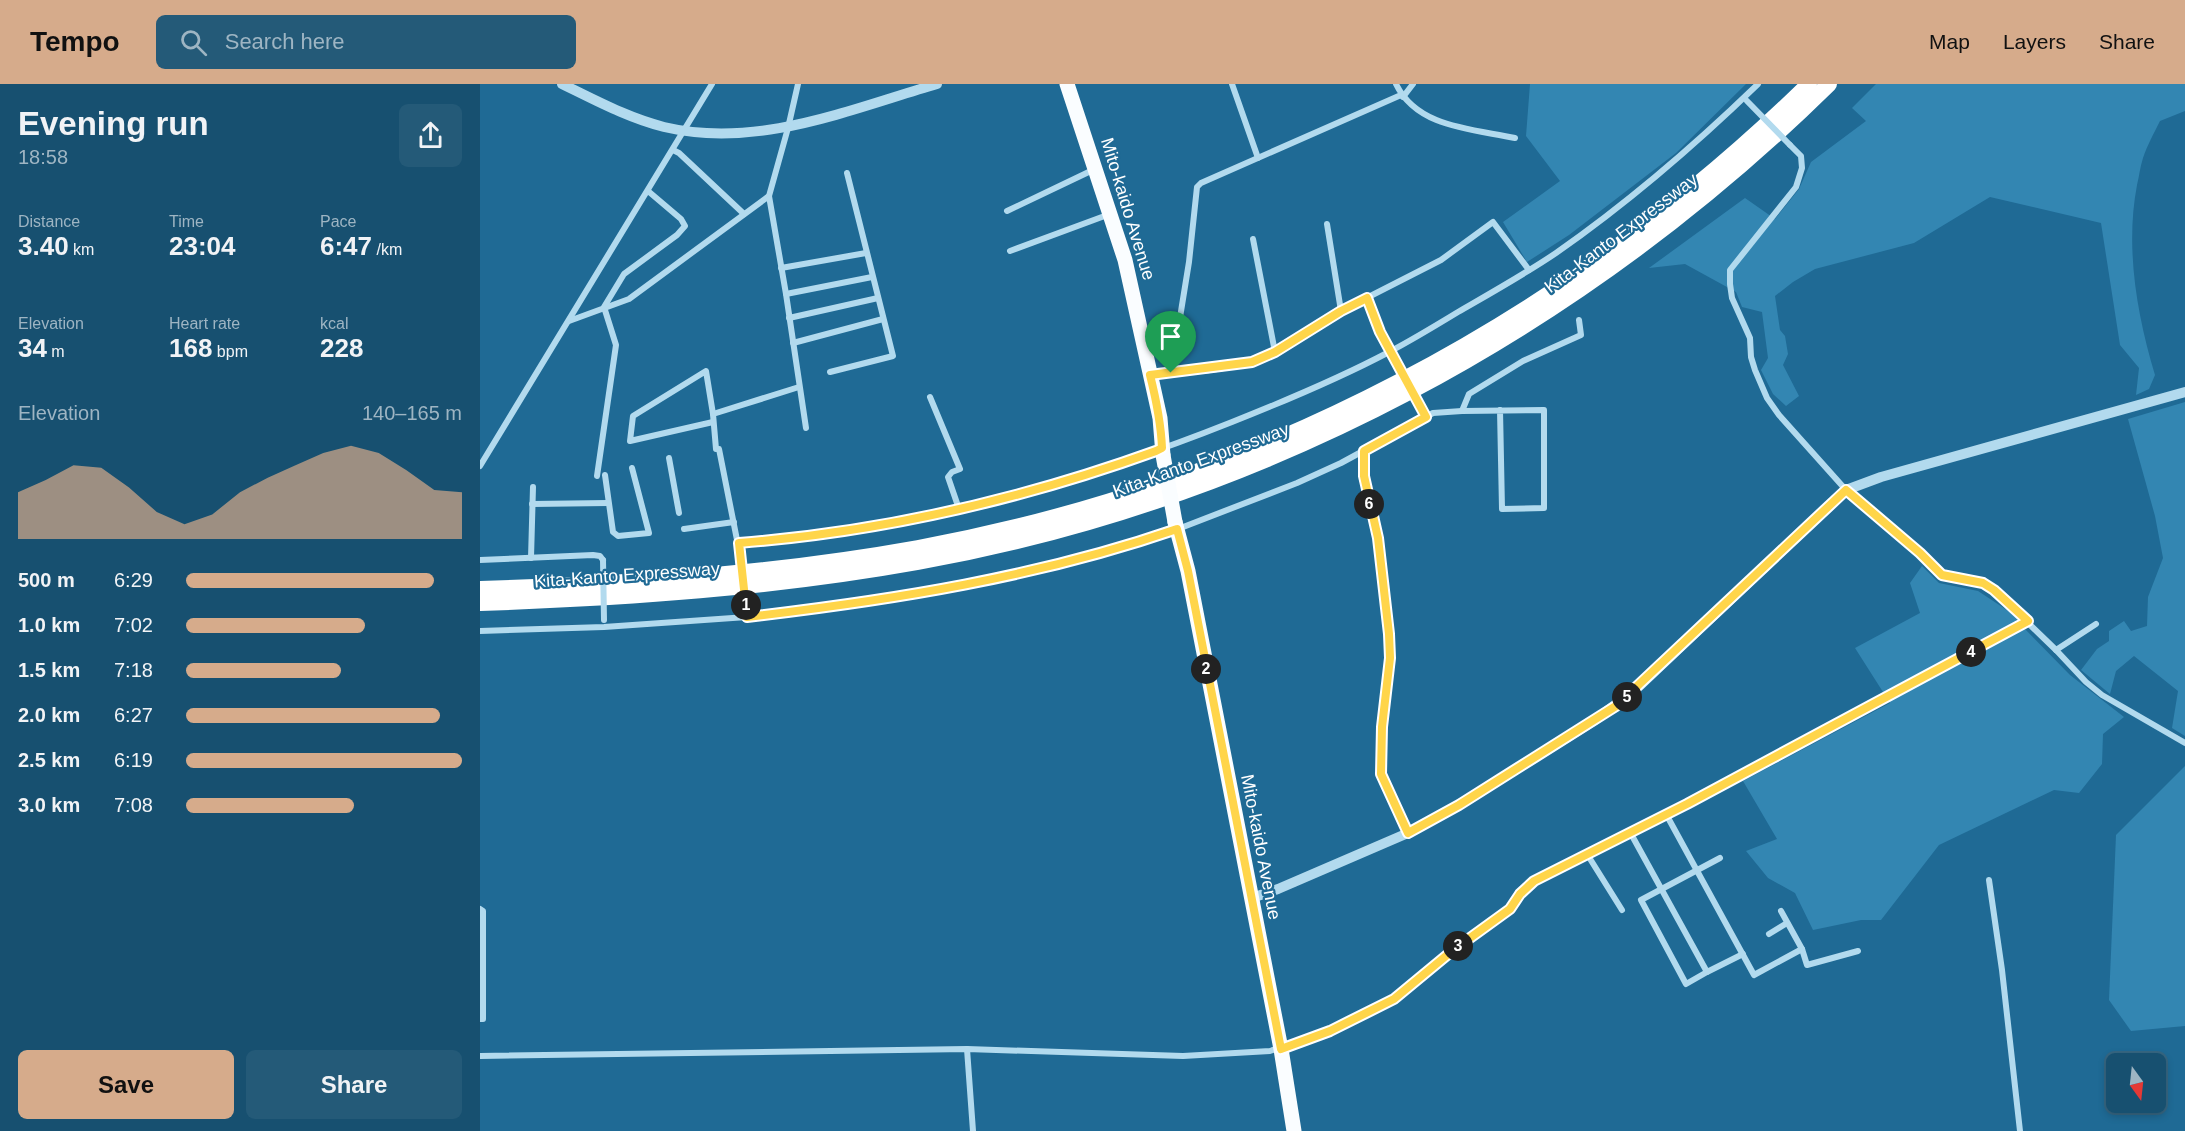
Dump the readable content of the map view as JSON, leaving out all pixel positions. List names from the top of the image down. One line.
{"streets":{"highway":["Kita-Kanto Expressway"],"main road":["Mito-kaido Avenue"]},"north":"bottom","page":{"header":"Tempo","search":"Search here","nav":["Map","Layers","Share"],"heading":["Evening run","18:58"],"stats":[["Distance","3.40 km"],["Time","23:04"],["Pace","6:47 /km"],["Elevation","34 m"],["Heart rate","168 bpm"],["kcal","228"]],"chart":["Elevation","140–165 m"],"pins":["6","1","4","2","5","3"],"list":[{"name":"500 m","note":"6:29"},{"name":"1.0 km","note":"7:02"},{"name":"1.5 km","note":"7:18"},{"name":"2.0 km","note":"6:27"},{"name":"2.5 km","note":"6:19"},{"name":"3.0 km","note":"7:08"}],"buttons":["Save","Share"]}}
